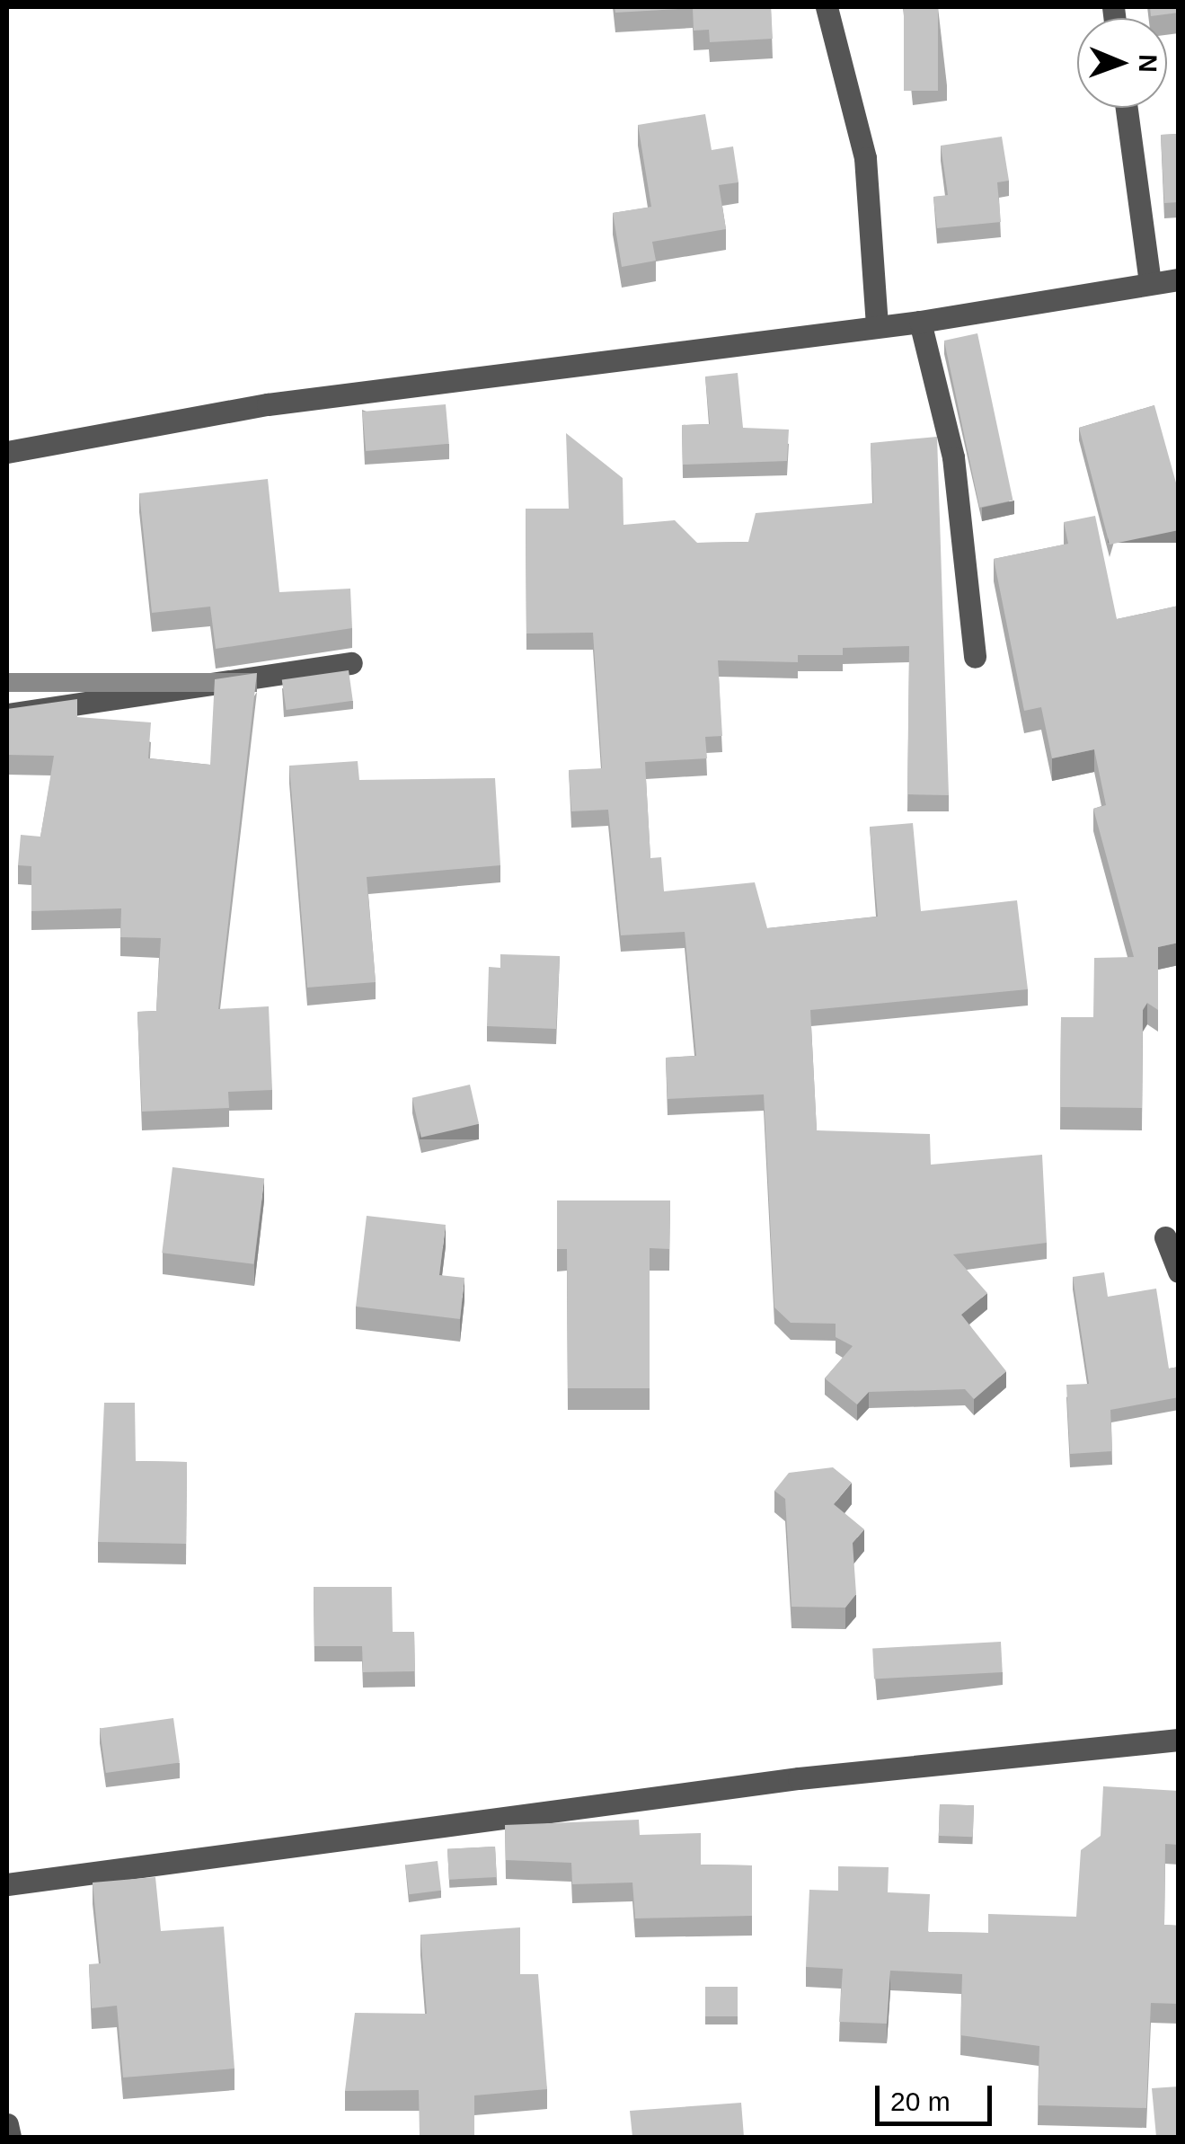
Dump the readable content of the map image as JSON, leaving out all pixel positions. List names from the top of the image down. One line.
{"scale_bar":"20 m","north":"right"}
